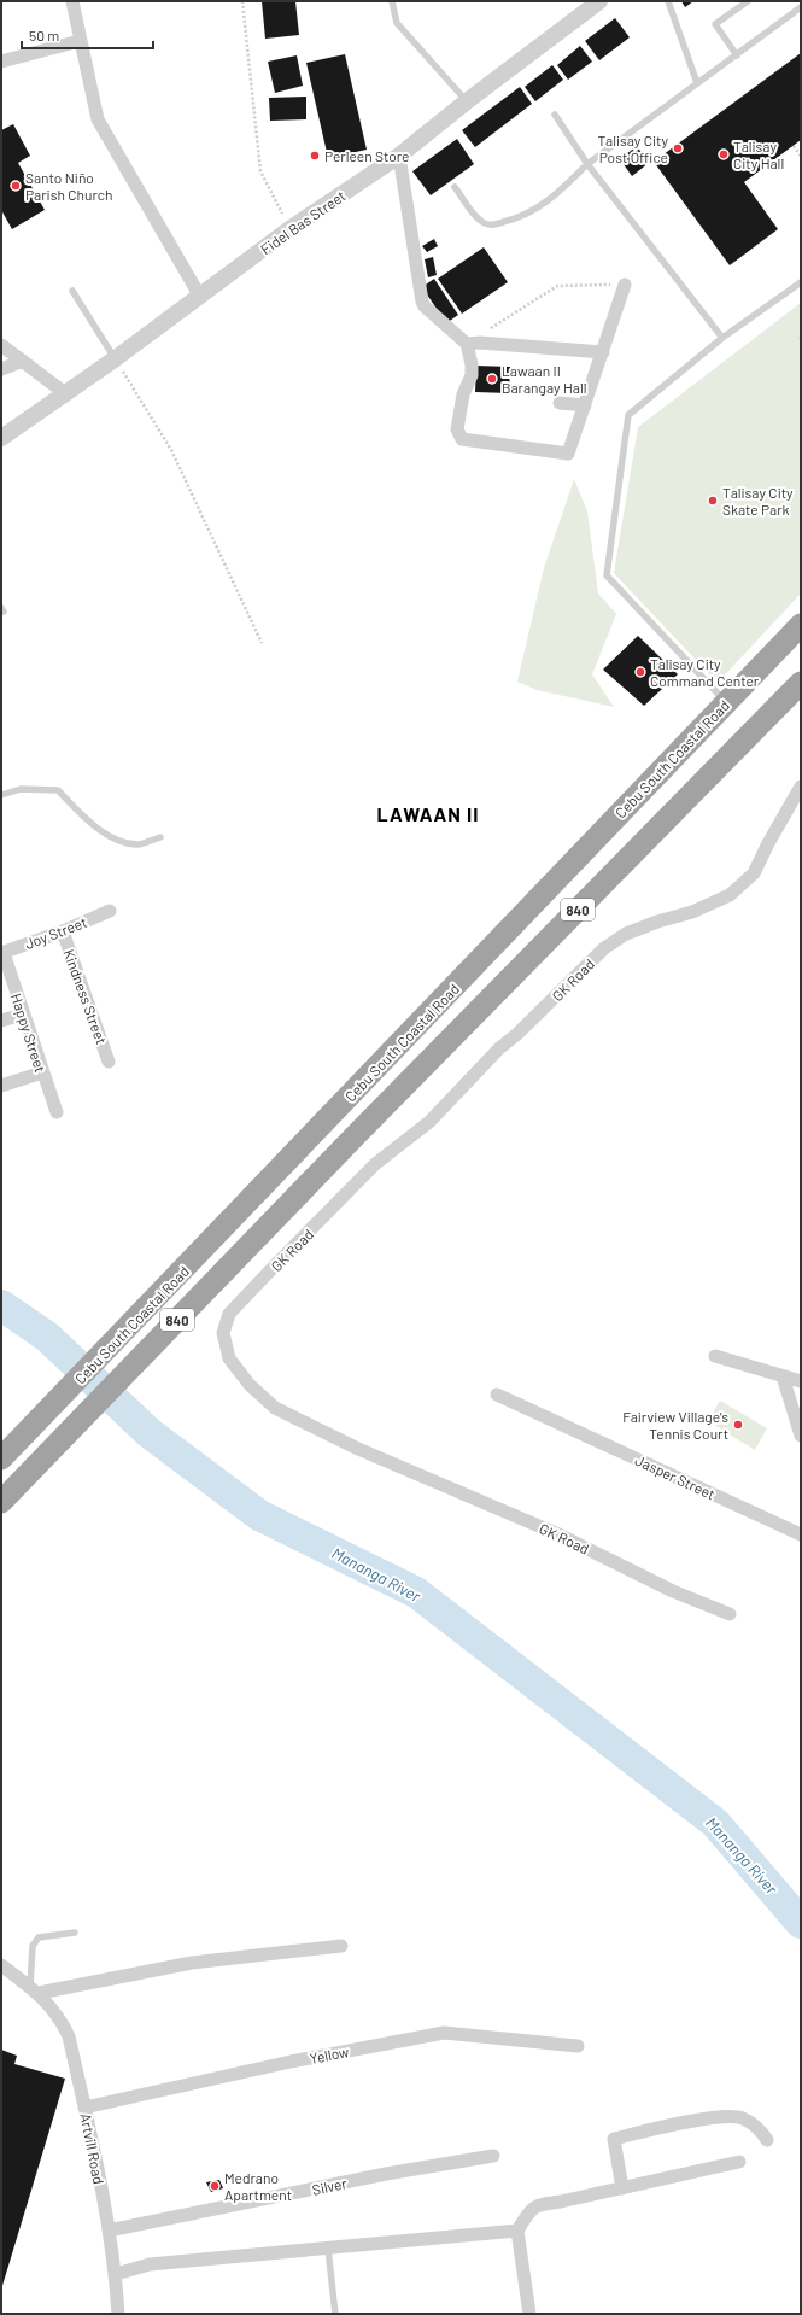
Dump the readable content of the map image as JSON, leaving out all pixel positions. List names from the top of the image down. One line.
{"streets":{"highway":["Cebu South Coastal Road","840"],"street":["Fidel Bas Street","Joy Street","GK Road","Kindness Street","Happy Street","Jasper Street","Yellow","Artvill Road","Silver"]},"crossings":[["Joy Street","Kindness Street"],["Joy Street","Happy Street"],["Yellow","Artvill Road"],["Artvill Road","Silver"]],"districts":["LAWAAN II"],"water":["Mananga River"],"places":["Talisay City Post Office","Talisay City Hall","Perleen Store","Santo Niño Parish Church","Lawaan II Barangay Hall","Talisay City Skate Park","Talisay City Command Center","Fairview Village's Tennis Court","Medrano Apartment"],"scale_bar":"50 m"}
